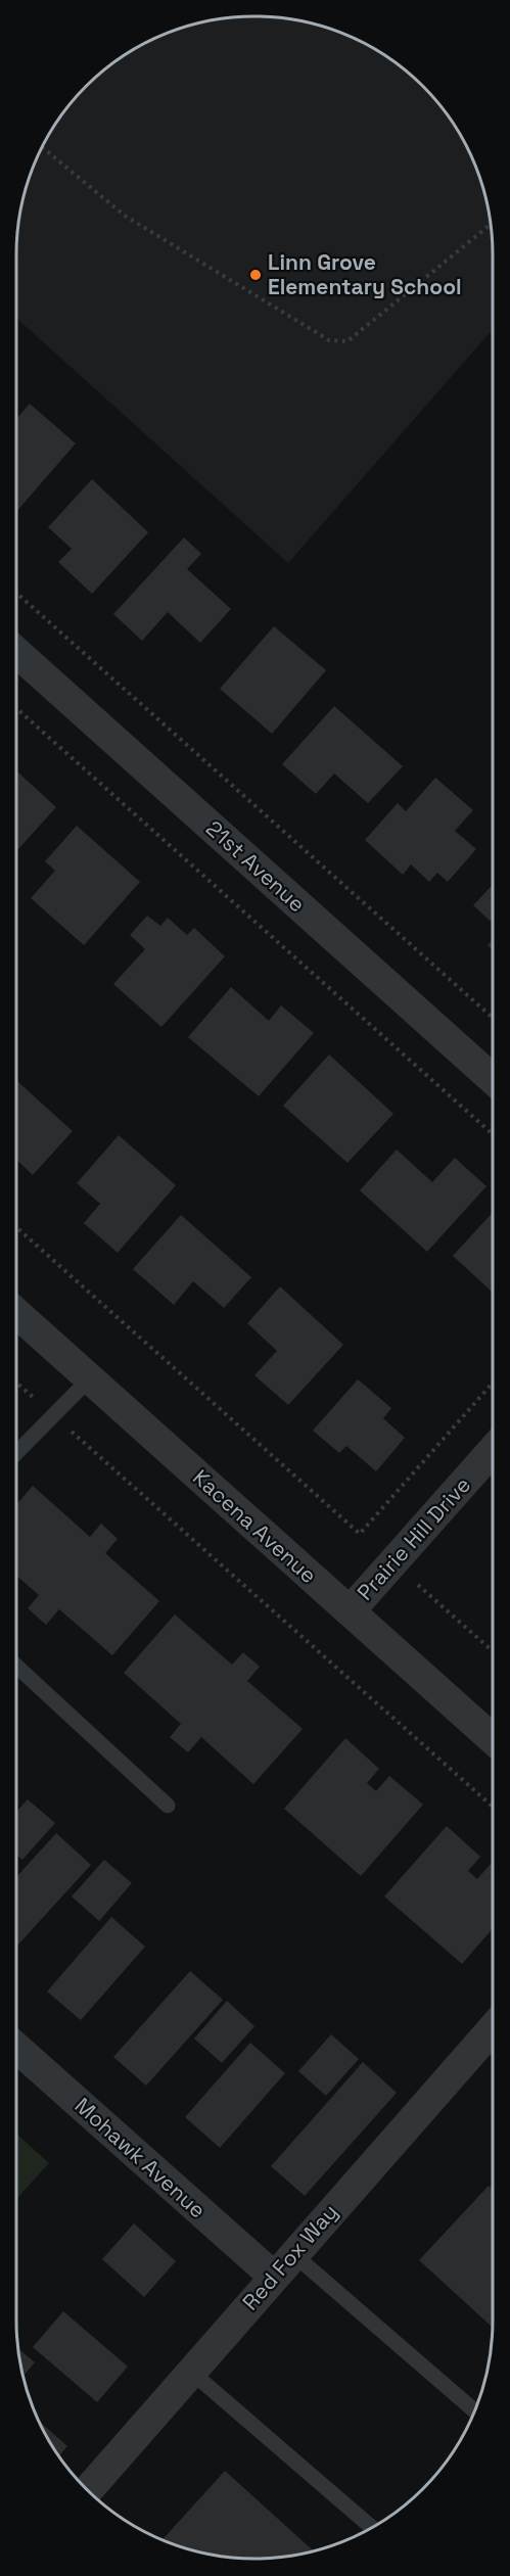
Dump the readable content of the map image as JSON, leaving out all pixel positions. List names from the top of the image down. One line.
{"streets":{"street":["21st Avenue","Kacena Avenue","Prairie Hill Drive","Mohawk Avenue","Red Fox Way"]},"crossings":[["Kacena Avenue","Prairie Hill Drive"],["Mohawk Avenue","Red Fox Way"]],"places":["Linn Grove Elementary School"]}
